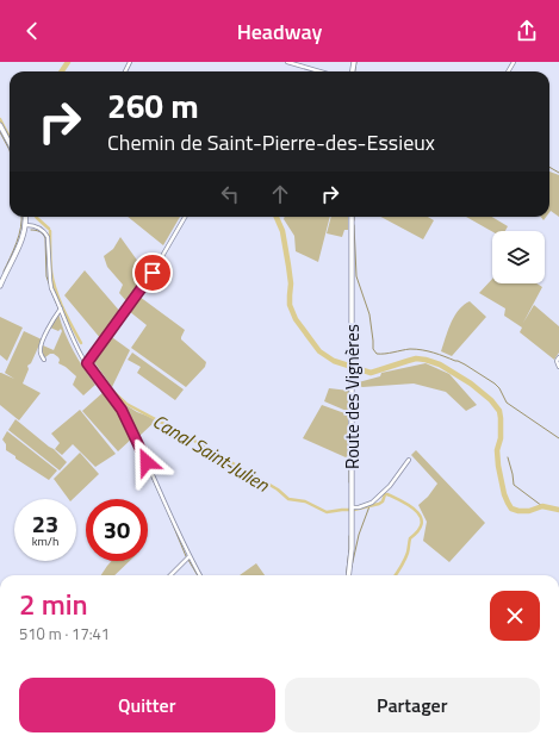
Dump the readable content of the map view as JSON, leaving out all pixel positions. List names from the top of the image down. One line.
{"streets":{"street":["Route des Vignères"]},"water":["Canal Saint-Julien"],"page":{"header":"Headway","turn":["260 m","Chemin de Saint-Pierre-des-Essieux"],"speed":"23 km/h","limit":"30","heading":["2 min","510 m · 17:41"],"buttons":["Quitter","Partager"]}}
